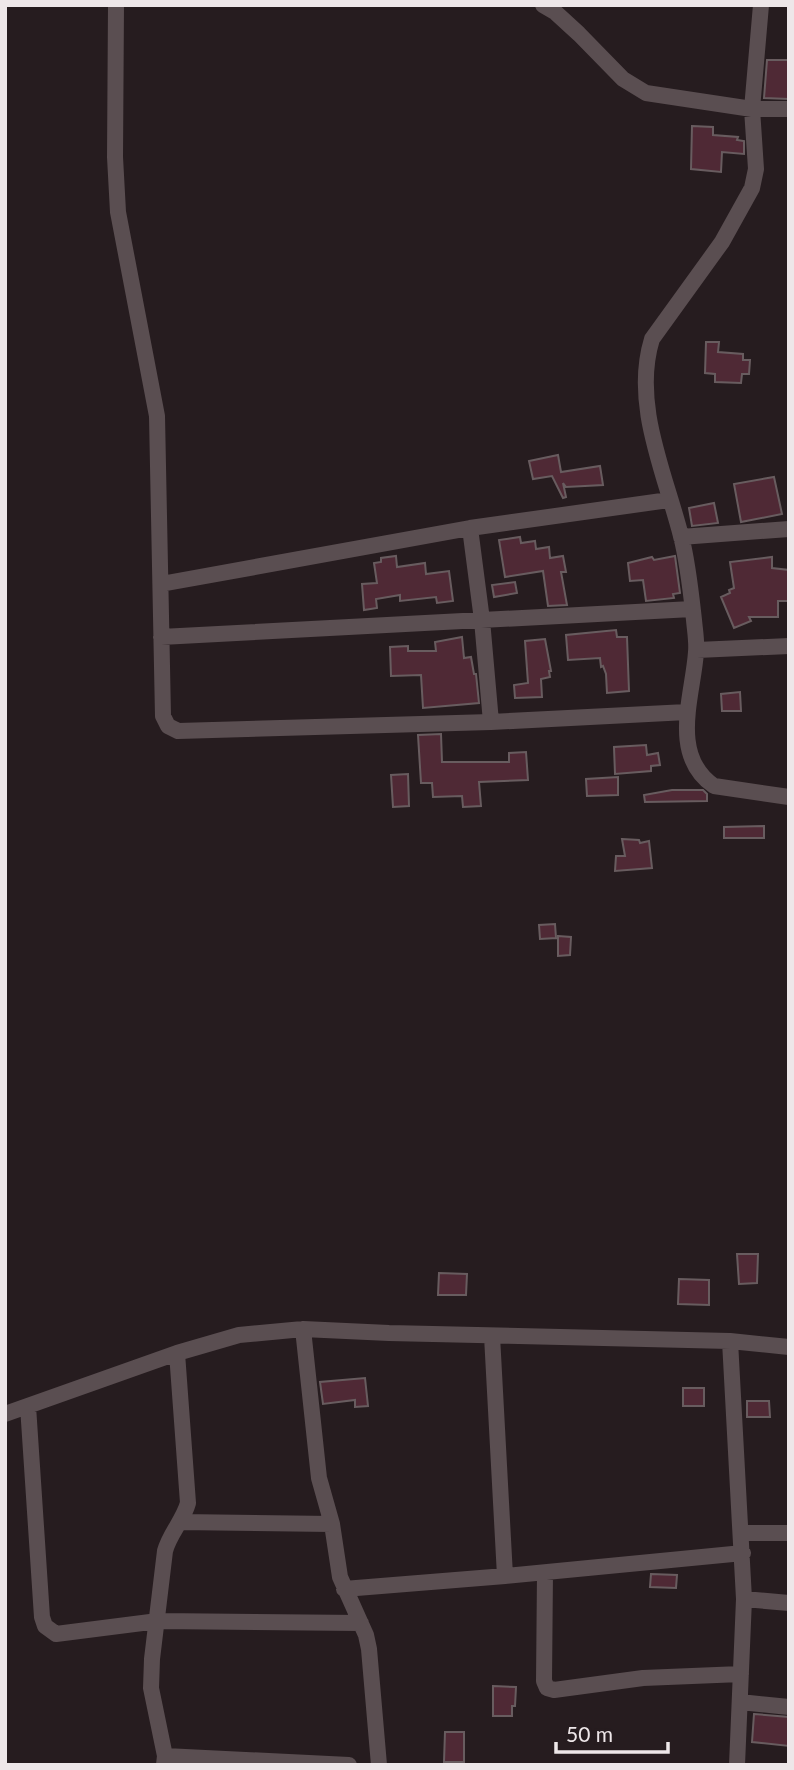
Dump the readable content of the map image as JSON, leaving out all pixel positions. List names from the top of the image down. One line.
{"scale_bar":"50 m"}
